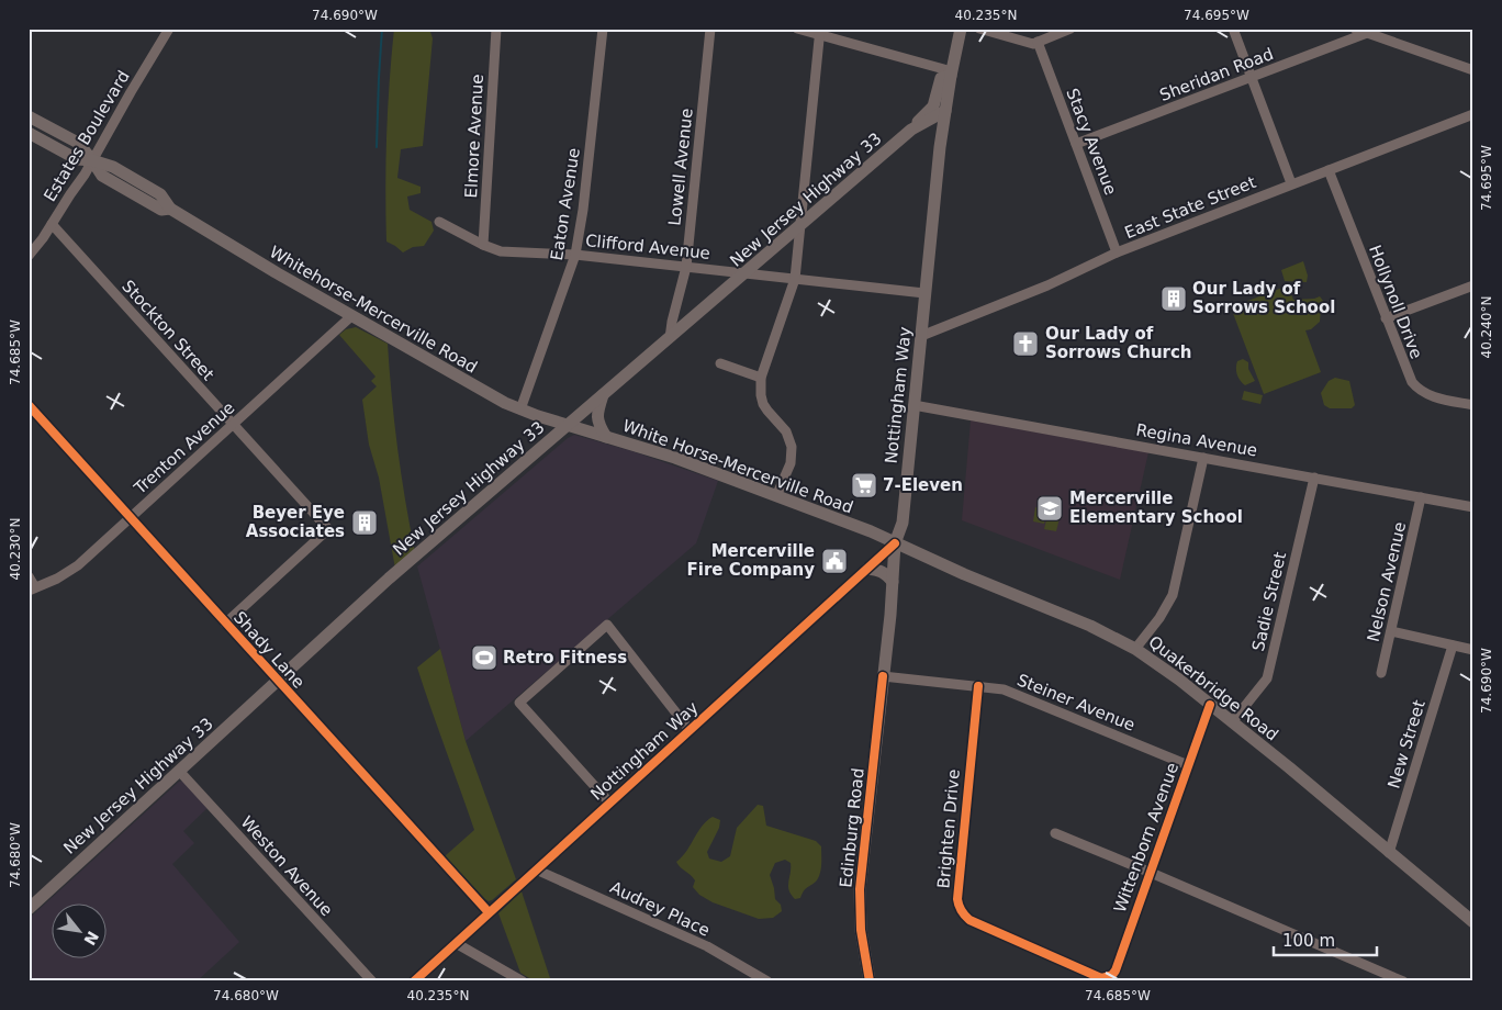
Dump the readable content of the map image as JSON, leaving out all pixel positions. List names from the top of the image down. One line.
{"streets":{"main road":["New Jersey Highway 33","Whitehorse-Mercerville Road","Nottingham Way","White Horse-Mercerville Road","Quakerbridge Road","Edinburg Road"],"street":["Sheridan Road","Estates Boulevard","Elmore Avenue","Stacy Avenue","Lowell Avenue","Eaton Avenue","East State Street","Clifford Avenue","Hollynoll Drive","Stockton Street","Regina Avenue","Trenton Avenue","Nelson Avenue","Sadie Street","Shady Lane","Steiner Avenue","New Street","Brighten Drive","Wittenborn Avenue","Weston Avenue","Audrey Place"]},"crossings":[["Sheridan Road","Stacy Avenue"],["Estates Boulevard","Whitehorse-Mercerville Road"],["Estates Boulevard","Stockton Street"],["Elmore Avenue","Clifford Avenue"],["Stacy Avenue","East State Street"],["Lowell Avenue","New Jersey Highway 33"],["Lowell Avenue","Clifford Avenue"],["New Jersey Highway 33","Clifford Avenue"],["New Jersey Highway 33","Whitehorse-Mercerville Road"],["New Jersey Highway 33","Nottingham Way"],["New Jersey Highway 33","White Horse-Mercerville Road"],["New Jersey Highway 33","Shady Lane"],["New Jersey Highway 33","Weston Avenue"],["Eaton Avenue","Clifford Avenue"],["Eaton Avenue","Whitehorse-Mercerville Road"],["East State Street","Hollynoll Drive"],["East State Street","Nottingham Way"],["Clifford Avenue","Nottingham Way"],["Whitehorse-Mercerville Road","Trenton Avenue"],["Whitehorse-Mercerville Road","White Horse-Mercerville Road"],["Stockton Street","Trenton Avenue"],["Stockton Street","Shady Lane"],["Nottingham Way","Regina Avenue"],["Nottingham Way","White Horse-Mercerville Road"],["Nottingham Way","Shady Lane"],["Nottingham Way","Quakerbridge Road"],["Nottingham Way","Edinburg Road"],["Nottingham Way","Audrey Place"],["Regina Avenue","Nelson Avenue"],["Regina Avenue","Sadie Street"],["Trenton Avenue","Shady Lane"],["White Horse-Mercerville Road","Quakerbridge Road"],["White Horse-Mercerville Road","Edinburg Road"],["Sadie Street","Quakerbridge Road"],["Quakerbridge Road","New Street"],["Quakerbridge Road","Edinburg Road"],["Quakerbridge Road","Wittenborn Avenue"],["Steiner Avenue","Edinburg Road"],["Steiner Avenue","Brighten Drive"],["Steiner Avenue","Wittenborn Avenue"],["Brighten Drive","Wittenborn Avenue"]],"places":{"building":["Our Lady of Sorrows School","Beyer Eye Associates"],"church":["Our Lady of Sorrows Church"],"supermarket":["7-Eleven"],"school or university":["Mercerville Elementary School"],"public building":["Mercerville Fire Company"],"sports":["Retro Fitness"]},"scale_bar":"100 m","north":"bottom right","coordinates":["74.690°W","40.235°N","74.695°W","40.240°N","74.685°W","40.230°N","74.680°W"]}
